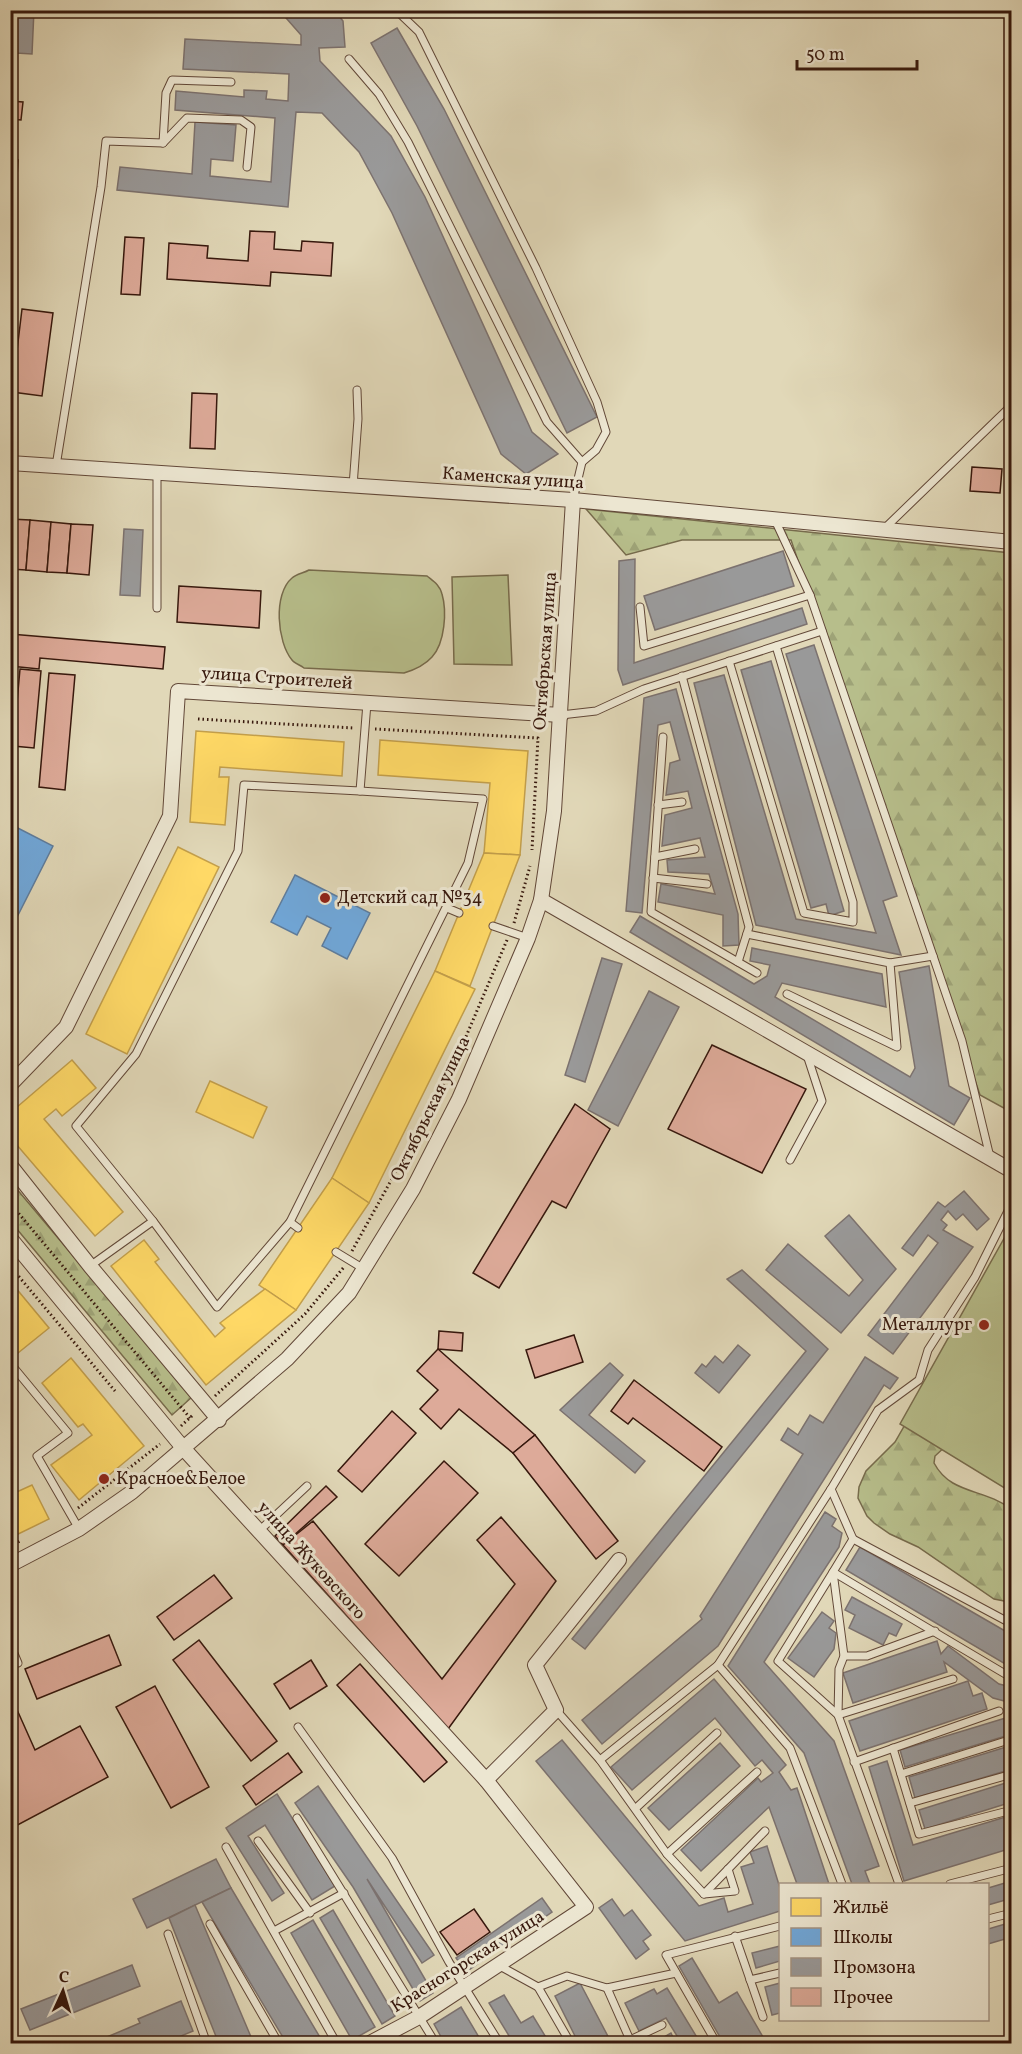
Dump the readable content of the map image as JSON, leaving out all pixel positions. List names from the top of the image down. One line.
{"streets":{"street":["Каменская улица","Октябрьская улица","улица Строителей","улица Жуковского","Красногорская улица"]},"crossings":[["Каменская улица","Октябрьская улица"],["Октябрьская улица","улица Строителей"],["Октябрьская улица","улица Жуковского"],["улица Жуковского","Красногорская улица"]],"places":["Детский сад №34","Металлург","Красное&Белое"],"legend":["Жильё","Школы","Промзона","Прочее"],"scale_bar":"50 m","north":"top"}
